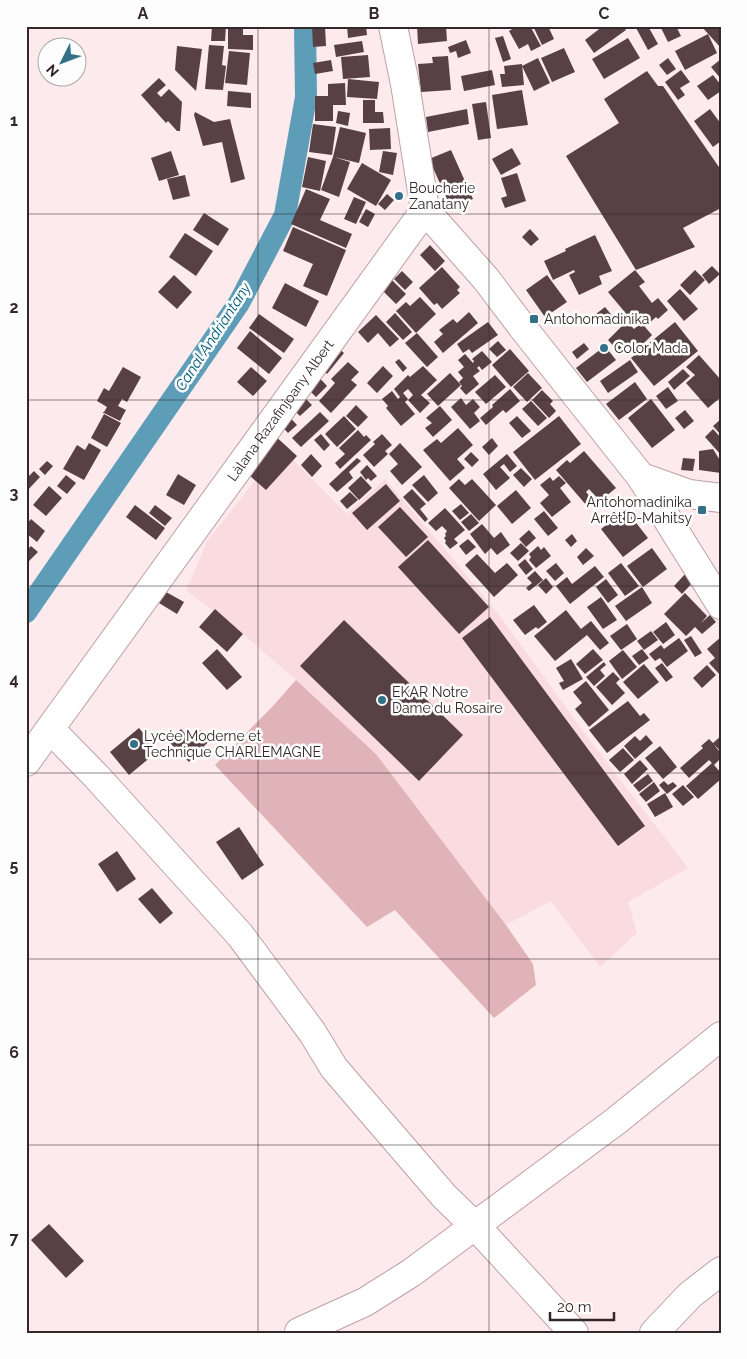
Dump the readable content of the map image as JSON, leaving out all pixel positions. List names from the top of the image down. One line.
{"streets":{"street":["Làlana Razafinjoany Albert"]},"water":["Canal Andriantany"],"places":{"other":["Boucherie Zanatany","Color Mada","EKAR Notre Dame du Rosaire","Lycée Moderne et Technique CHARLEMAGNE"],"transit":["Antohomadinika","Antohomadinika Arrêt D-Mahitsy"]},"scale_bar":"20 m","north":"bottom left","grid":{"columns":["A","B","C"],"rows":["1","2","3","4","5","6","7"]}}
